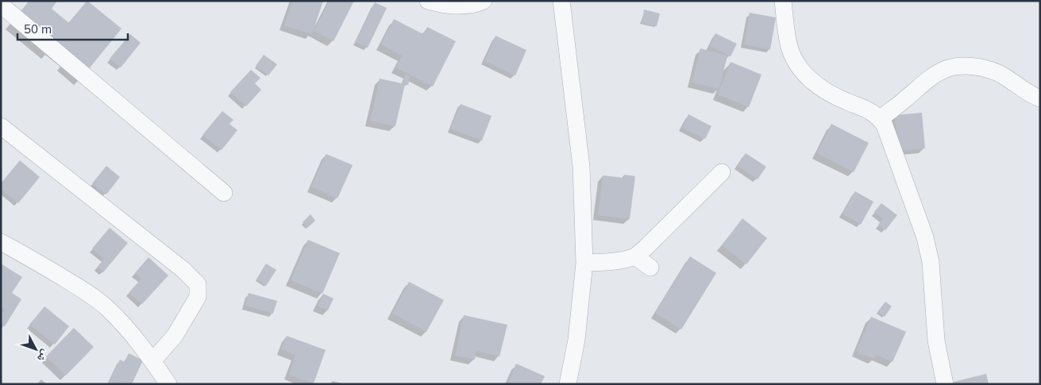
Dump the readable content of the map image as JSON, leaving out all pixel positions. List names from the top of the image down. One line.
{"scale_bar":"50 m","north":"bottom right"}
